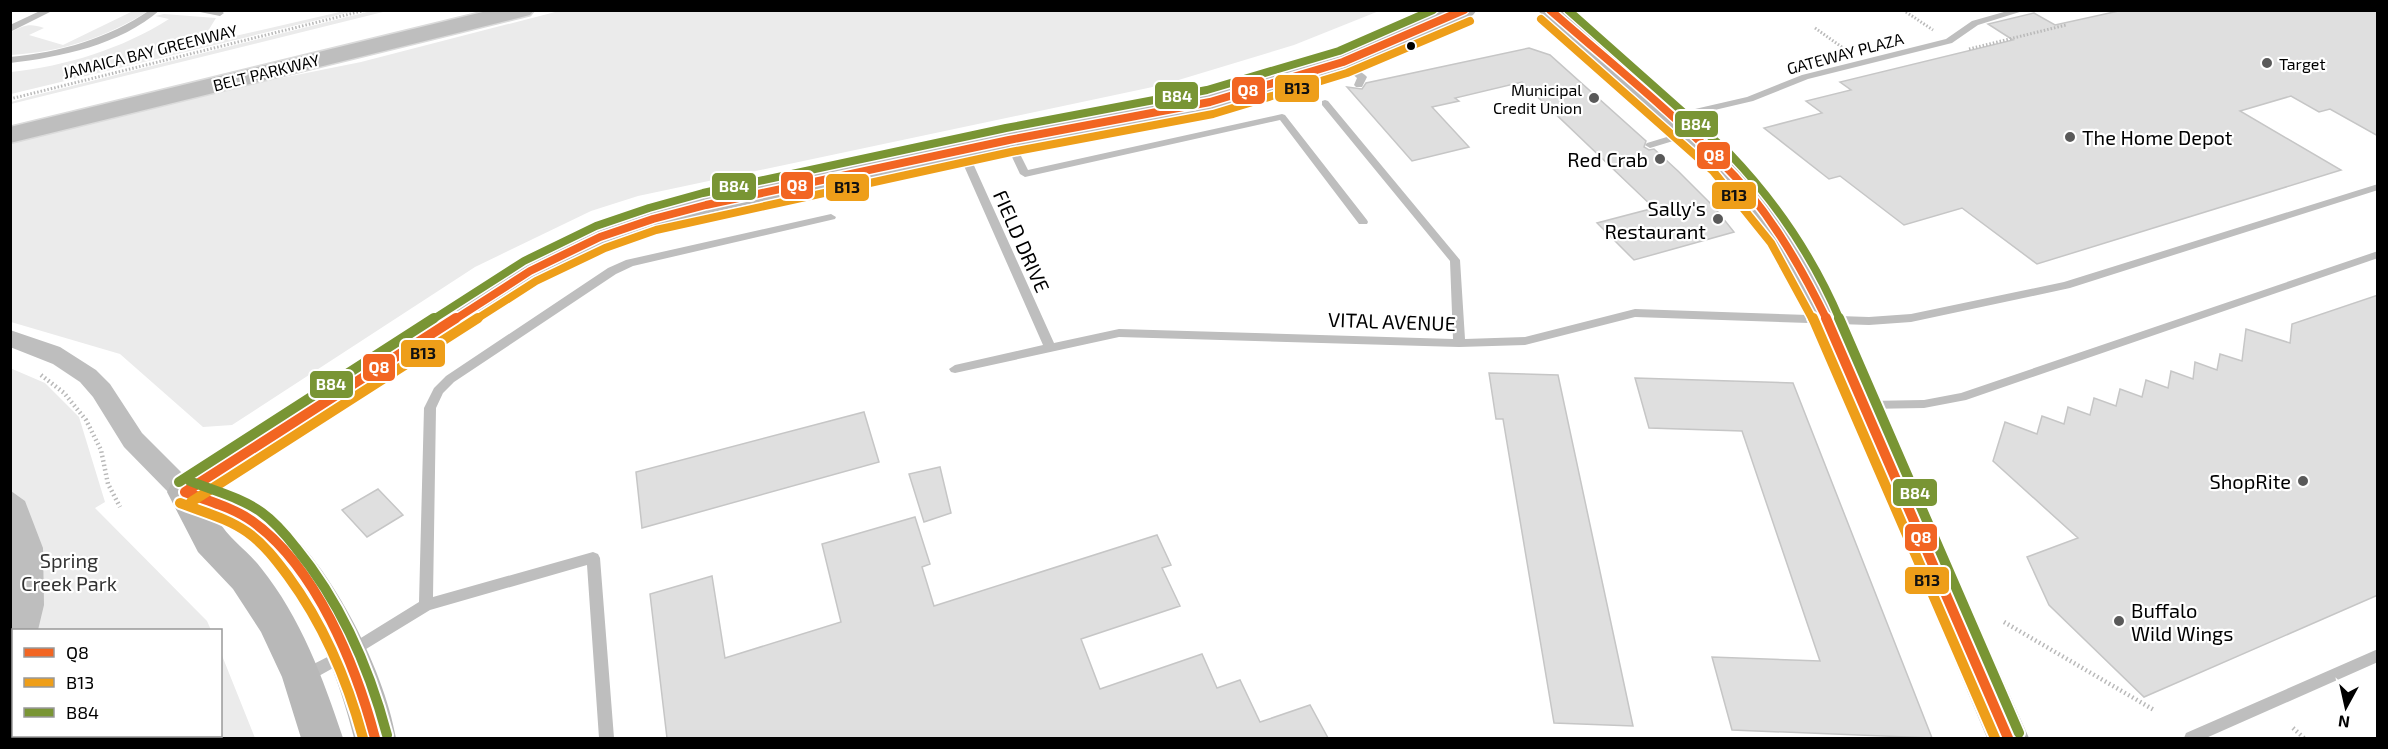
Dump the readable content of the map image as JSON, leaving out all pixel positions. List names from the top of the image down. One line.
{"streets":{"highway":["BELT PARKWAY"],"lane":["GATEWAY PLAZA","FIELD DRIVE","VITAL AVENUE"],"path":["JAMAICA BAY GREENWAY"]},"crossings":[["FIELD DRIVE","VITAL AVENUE"]],"parks":["Spring Creek Park"],"places":["Target","Municipal Credit Union","The Home Depot","Red Crab","Sally's Restaurant","ShopRite","Buffalo Wild Wings"],"lines":["transit line Q8","transit line B84","transit line B13"],"legend":["Q8","B13","B84"],"north":"bottom"}
